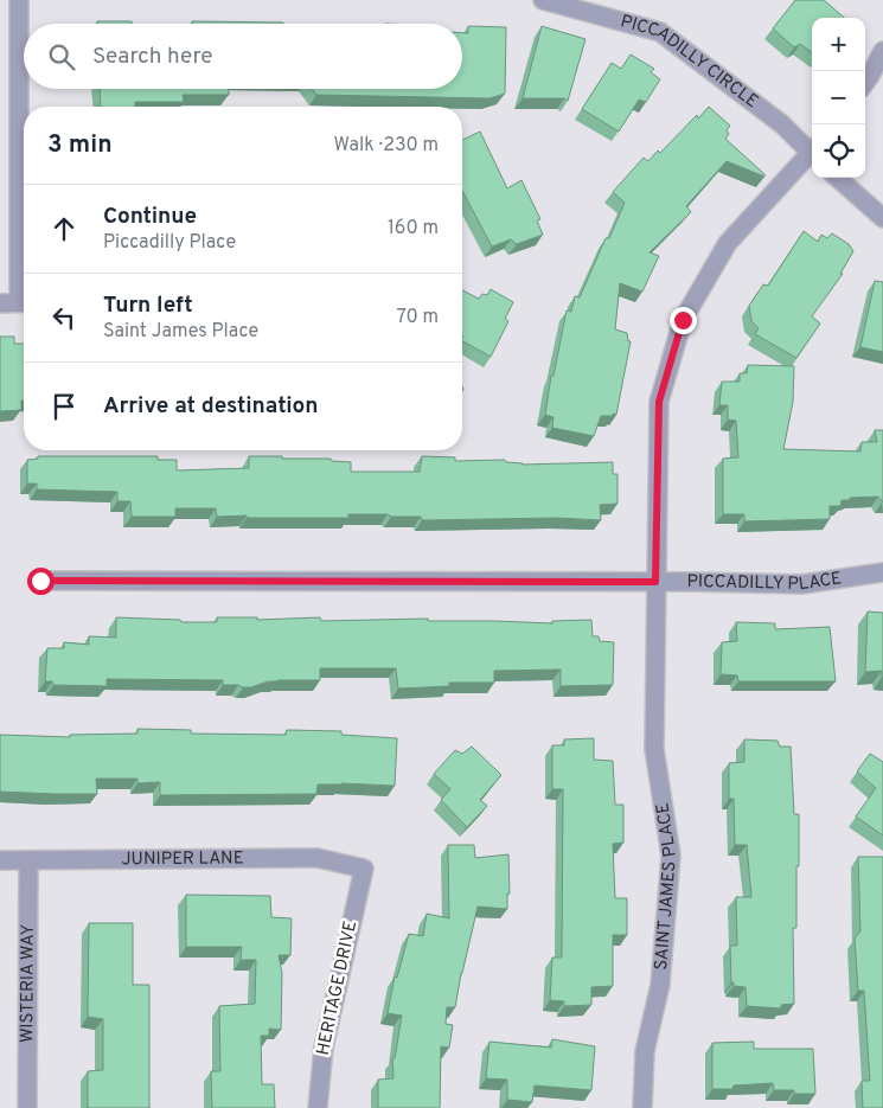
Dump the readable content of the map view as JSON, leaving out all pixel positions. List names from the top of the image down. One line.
{"streets":{"street":["PICCADILLY CIRCLE","PICCADILLY PLACE","JUNIPER LANE","SAINT JAMES PLACE","WISTERIA WAY","HERITAGE DRIVE"]},"crossings":[["PICCADILLY PLACE","SAINT JAMES PLACE"],["JUNIPER LANE","WISTERIA WAY"],["JUNIPER LANE","HERITAGE DRIVE"]],"page":{"map_buttons":["+","−"],"search":"Search here","heading":["3 min","Walk · 230 m"],"list":[["Continue","Piccadilly Place","160 m"],["Turn left","Saint James Place","70 m"],"Arrive at destination"]}}
